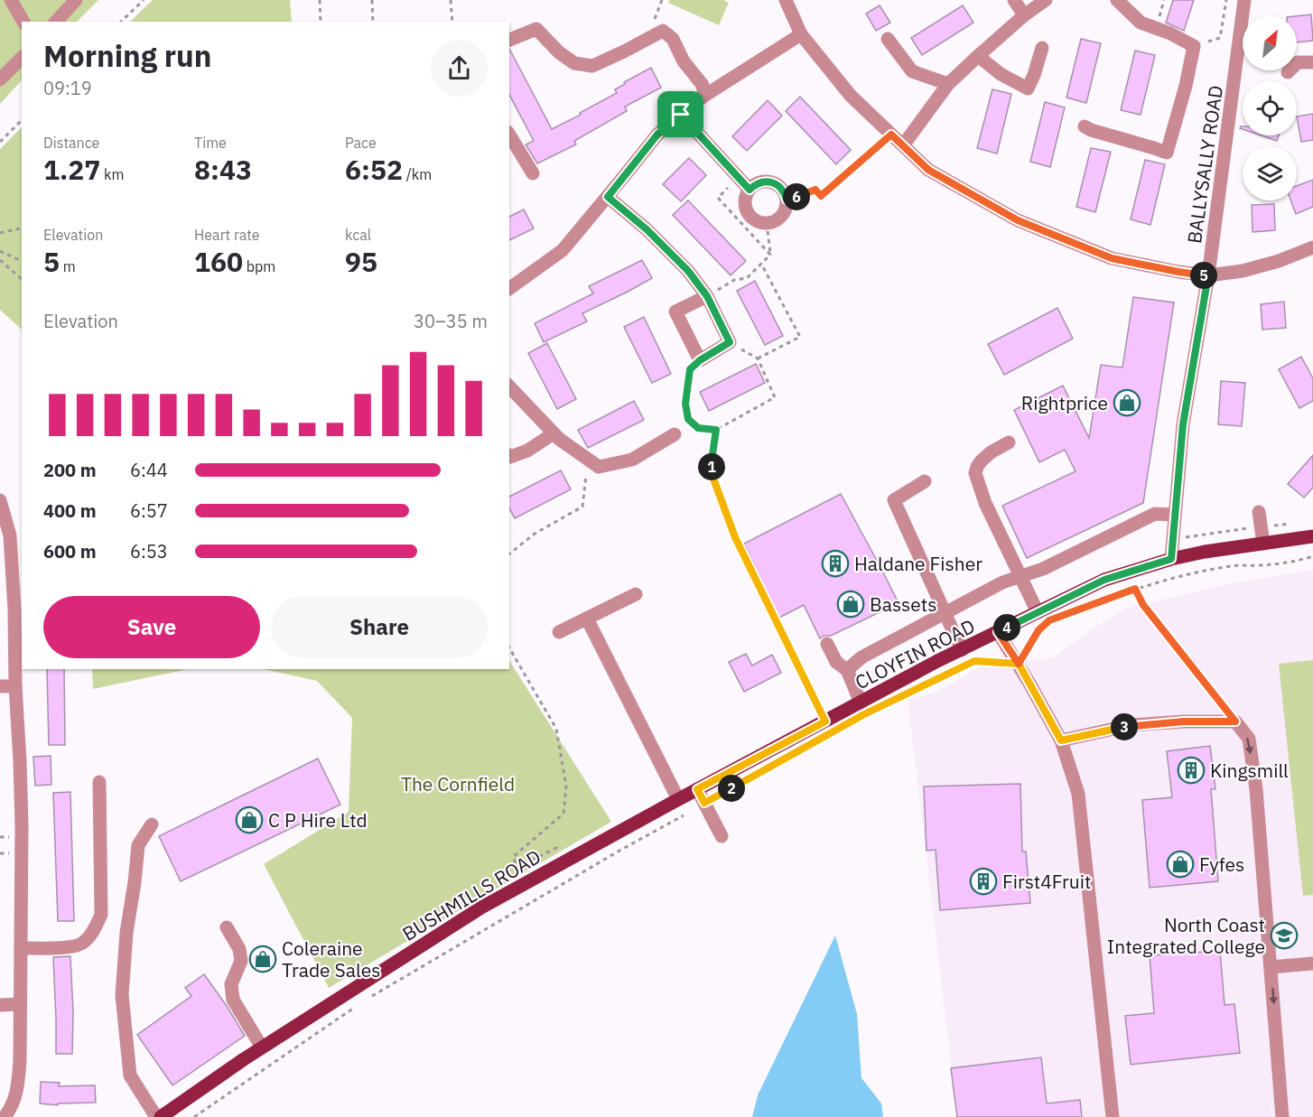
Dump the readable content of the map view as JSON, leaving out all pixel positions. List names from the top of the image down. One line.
{"streets":{"main road":["CLOYFIN ROAD","BUSHMILLS ROAD"],"street":["BALLYSALLY ROAD"]},"crossings":[["BALLYSALLY ROAD","CLOYFIN ROAD"],["CLOYFIN ROAD","BUSHMILLS ROAD"]],"parks":["The Cornfield"],"places":{"shop":["Rightprice","Bassets","C P Hire Ltd","Fyfes","Coleraine Trade Sales"],"building":["Haldane Fisher","Kingsmill","First4Fruit"],"school or university":["North Coast Integrated College"]},"north":"top right","page":{"heading":["Morning run","09:19"],"stats":[["Distance","1.27 km"],["Time","8:43"],["Pace","6:52 /km"],["Elevation","5 m"],["Heart rate","160 bpm"],["kcal","95"]],"pins":["6","5","1","4","3","2"],"chart":["Elevation","30–35 m"],"list":[{"name":"200 m","note":"6:44"},{"name":"400 m","note":"6:57"},{"name":"600 m","note":"6:53"}],"buttons":["Save","Share"]}}
